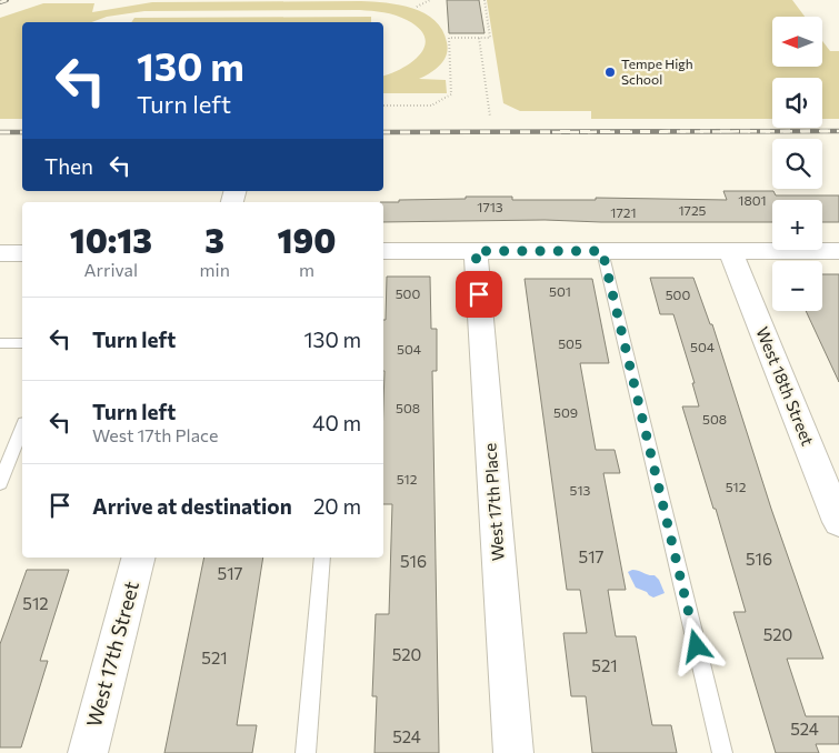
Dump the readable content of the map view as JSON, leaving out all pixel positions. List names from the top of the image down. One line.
{"streets":{"street":["West 18th Street","West 17th Place","West 17th Street"]},"places":["Tempe High School"],"house_numbers":["1801","1713","1725","1721","501","500","500","505","504","504","508","509","508","512","512","513","517","516","516","517","512","520","520","521","521","524","524"],"north":"left","page":{"map_buttons":["+","−"],"turn":["130 m","Turn left"],"then":"Then","eta":["10:13","Arrival","3","min","190","m"],"list":[{"name":"Turn left","value":"130 m"},{"name":"Turn left","note":"West 17th Place","value":"40 m"},{"name":"Arrive at destination","value":"20 m"}]}}
